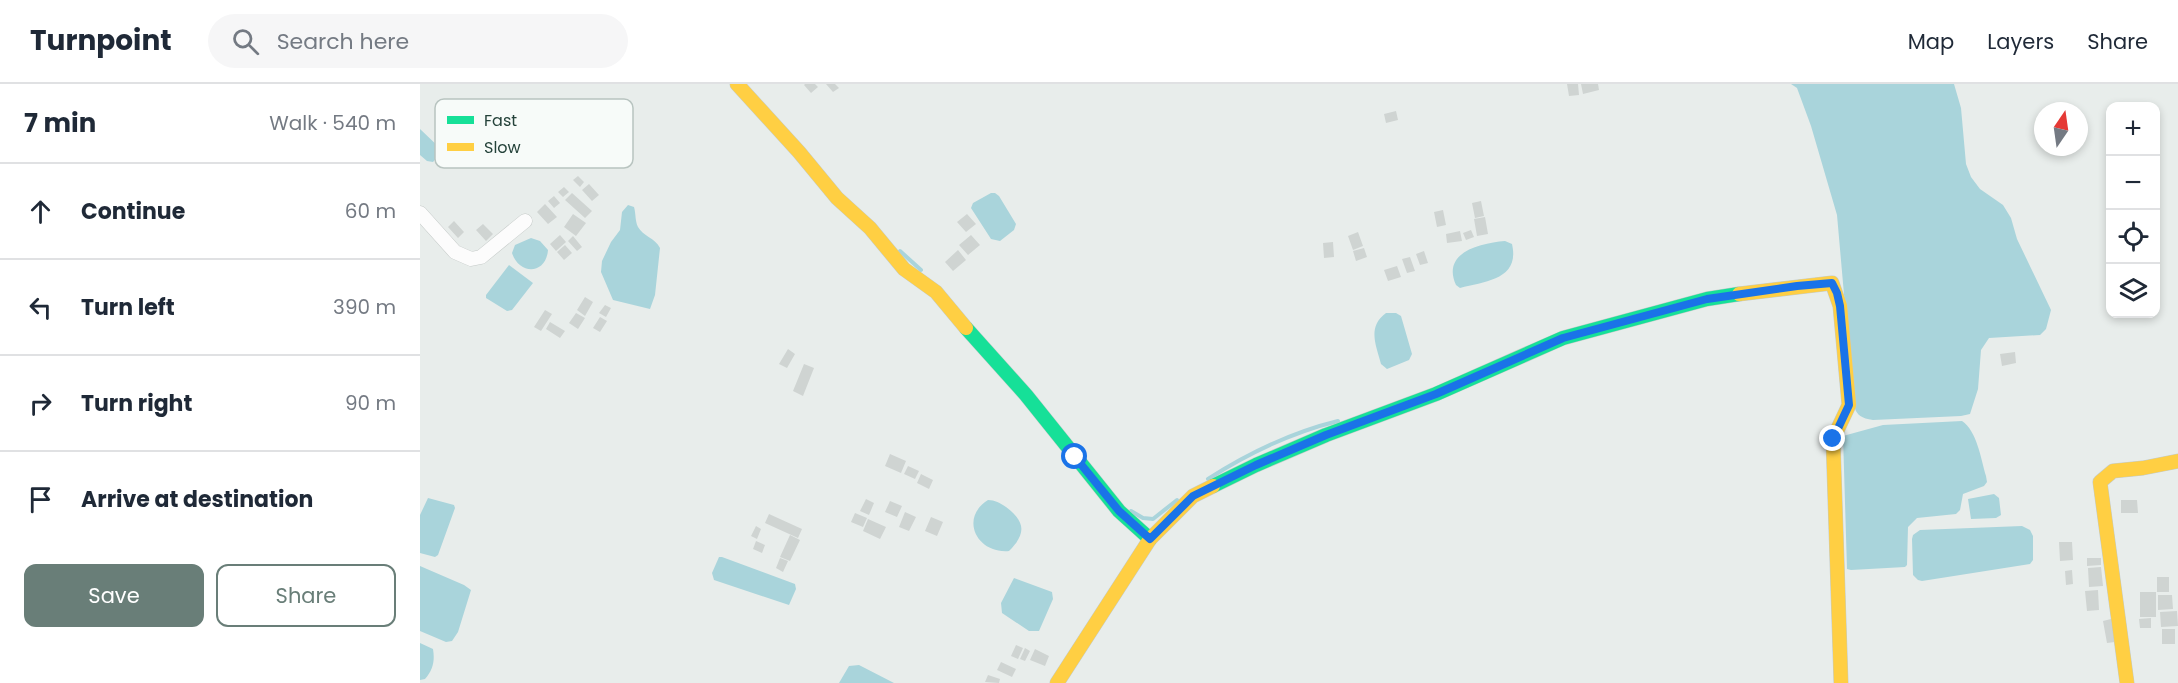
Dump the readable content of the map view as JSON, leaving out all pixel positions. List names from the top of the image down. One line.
{"legend":["Fast","Slow"],"north":"top","page":{"header":"Turnpoint","search":"Search here","nav":["Map","Layers","Share"],"heading":["7 min","Walk · 540 m"],"map_buttons":["+","−"],"list":[["Continue","60 m"],["Turn left","390 m"],["Turn right","90 m"],"Arrive at destination"],"buttons":["Save","Share"]}}
